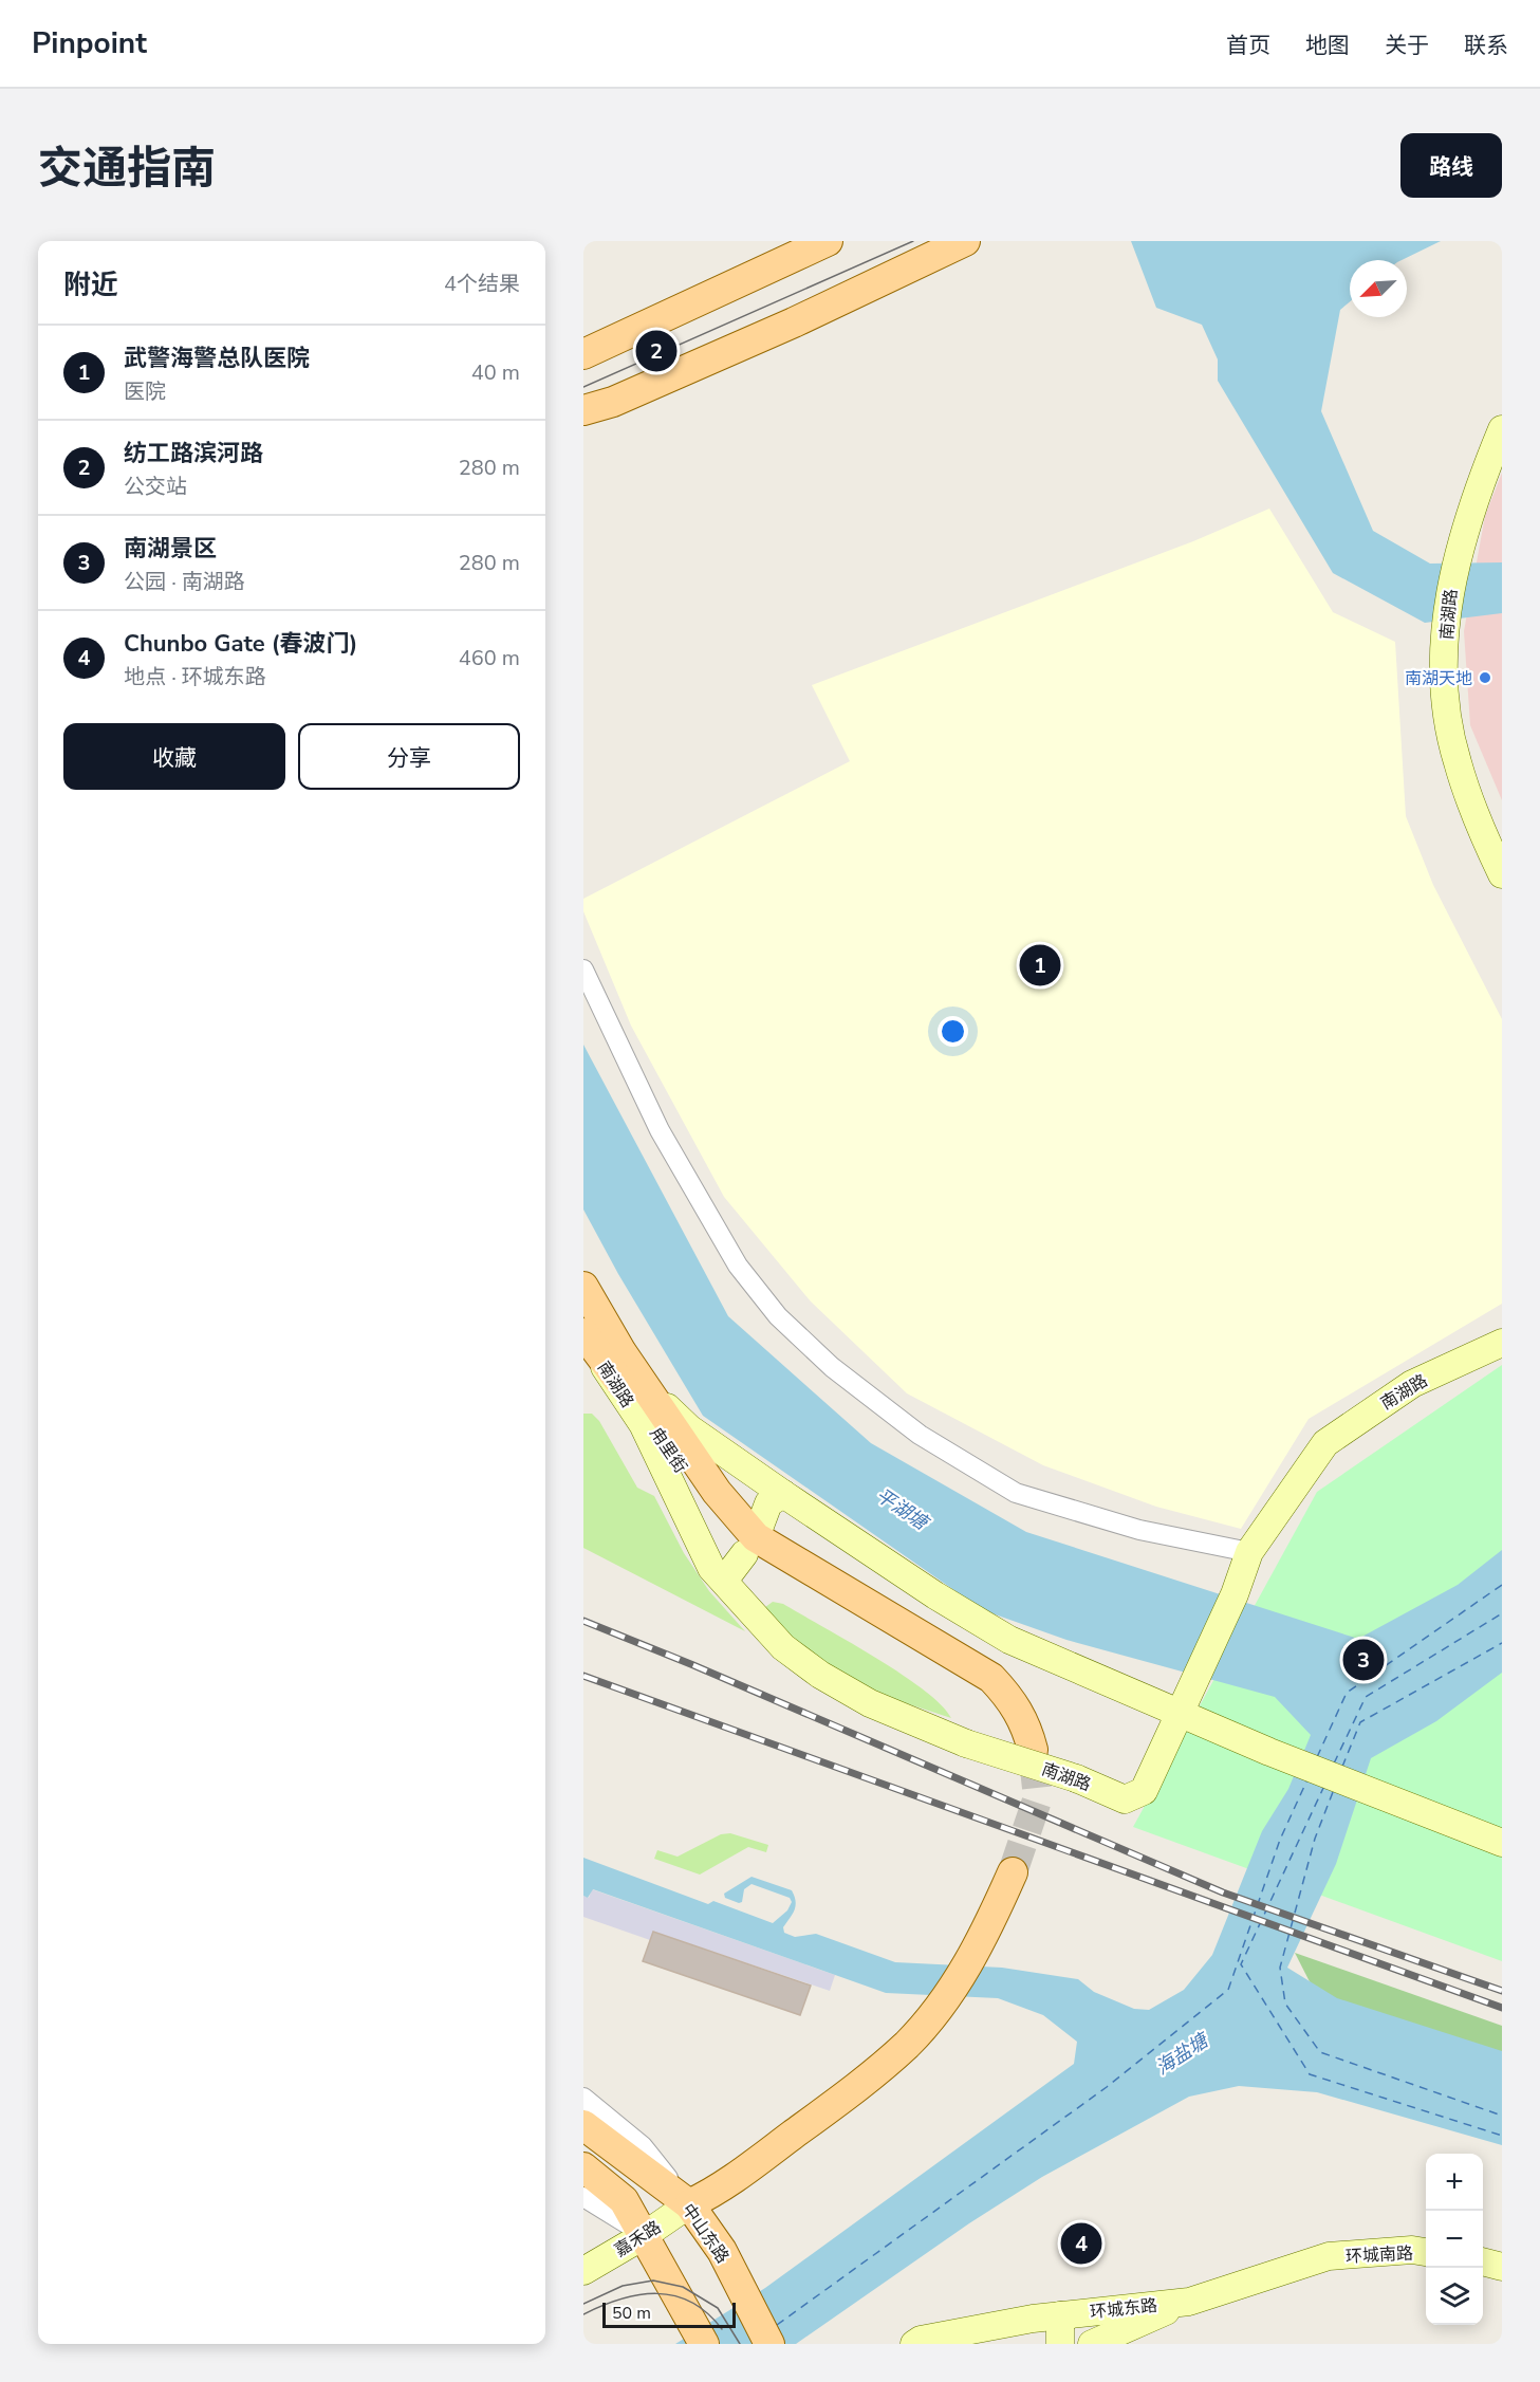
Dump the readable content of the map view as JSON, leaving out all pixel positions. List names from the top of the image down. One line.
{"streets":{"main road":["甪里街","中山东路"],"street":["南湖路","嘉禾路","环城南路","环城东路"]},"crossings":[["南湖路","甪里街"],["中山东路","嘉禾路"],["环城南路","环城东路"]],"water":["平湖塘","海盐塘"],"places":["南湖天地"],"scale_bar":"50 m","north":"bottom left","page":{"header":"Pinpoint","nav":["首页","地图","关于","联系"],"title":"交通指南","buttons":["路线",["收藏","分享"]],"heading":["附近","4个结果"],"list":[{"mark":"1","name":"武警海警总队医院","note":"医院","value":"40 m"},{"mark":"2","name":"纺工路滨河路","note":"公交站","value":"280 m"},{"mark":"3","name":"南湖景区","note":"公园 · 南湖路","value":"280 m"},{"mark":"4","name":"Chunbo Gate (春波门)","note":"地点 · 环城东路","value":"460 m"}],"pins":["2","1","3","4"],"map_buttons":["+","−"],"scale":"50 m"}}
